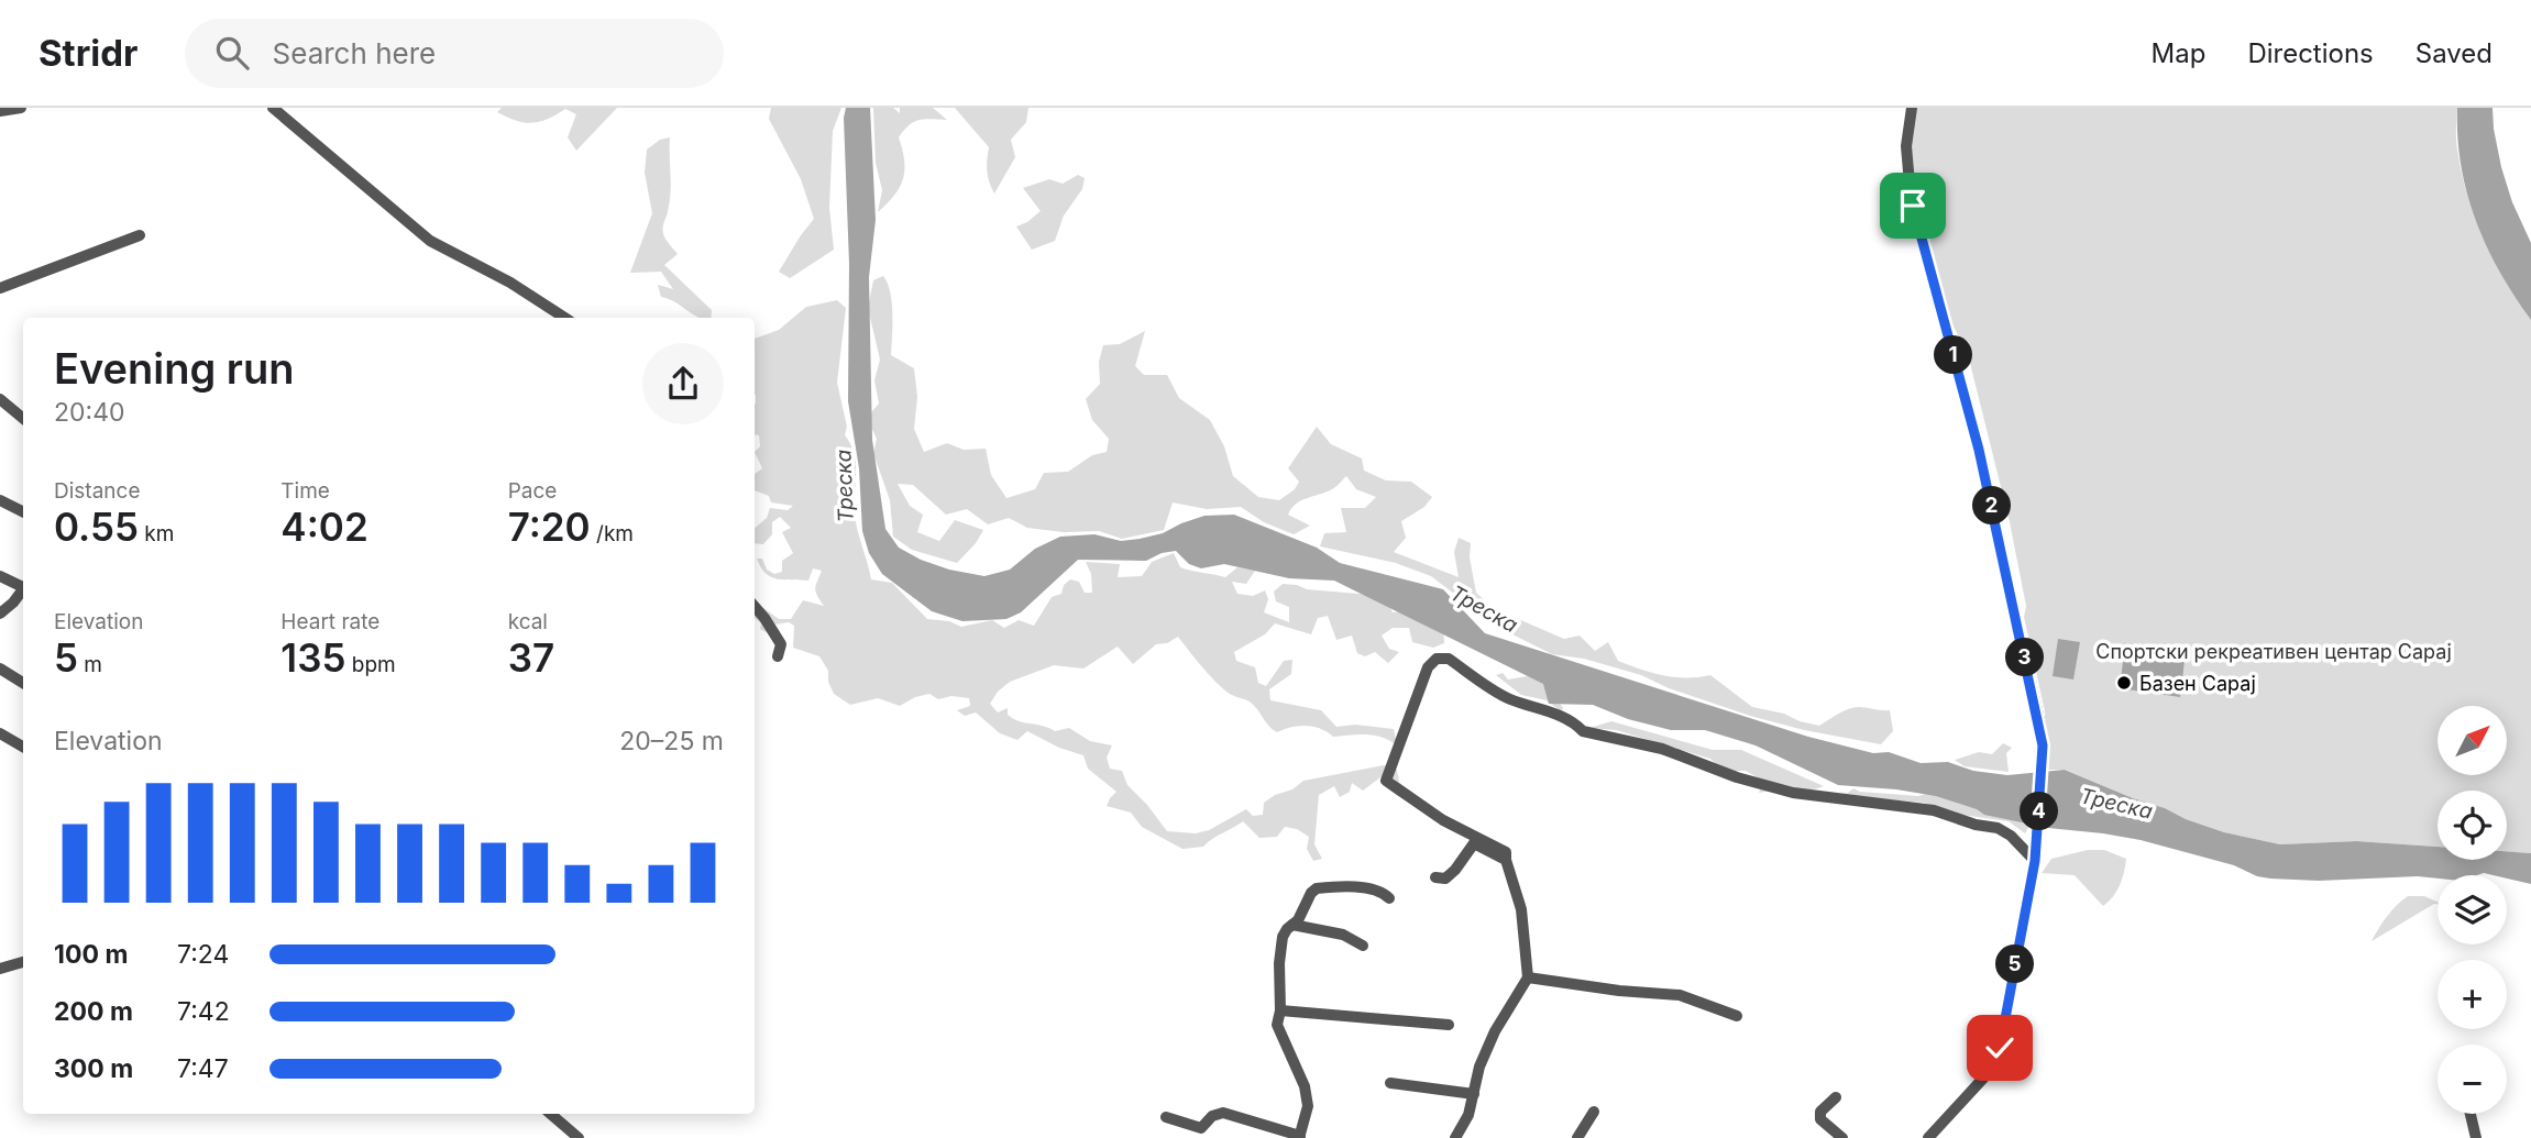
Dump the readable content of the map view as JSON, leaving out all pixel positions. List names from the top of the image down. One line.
{"water":["Треска"],"parks":["Спортски рекреативен центар Сарај"],"places":["Базен Сарај"],"north":"top right","page":{"header":"Stridr","search":"Search here","nav":["Map","Directions","Saved"],"heading":["Evening run","20:40"],"pins":["1","2","3","4","5"],"stats":[["Distance","0.55 km"],["Time","4:02"],["Pace","7:20 /km"],["Elevation","5 m"],["Heart rate","135 bpm"],["kcal","37"]],"map_buttons":["+","−"],"chart":["Elevation","20–25 m"],"list":[{"name":"100 m","note":"7:24"},{"name":"200 m","note":"7:42"},{"name":"300 m","note":"7:47"}]}}
